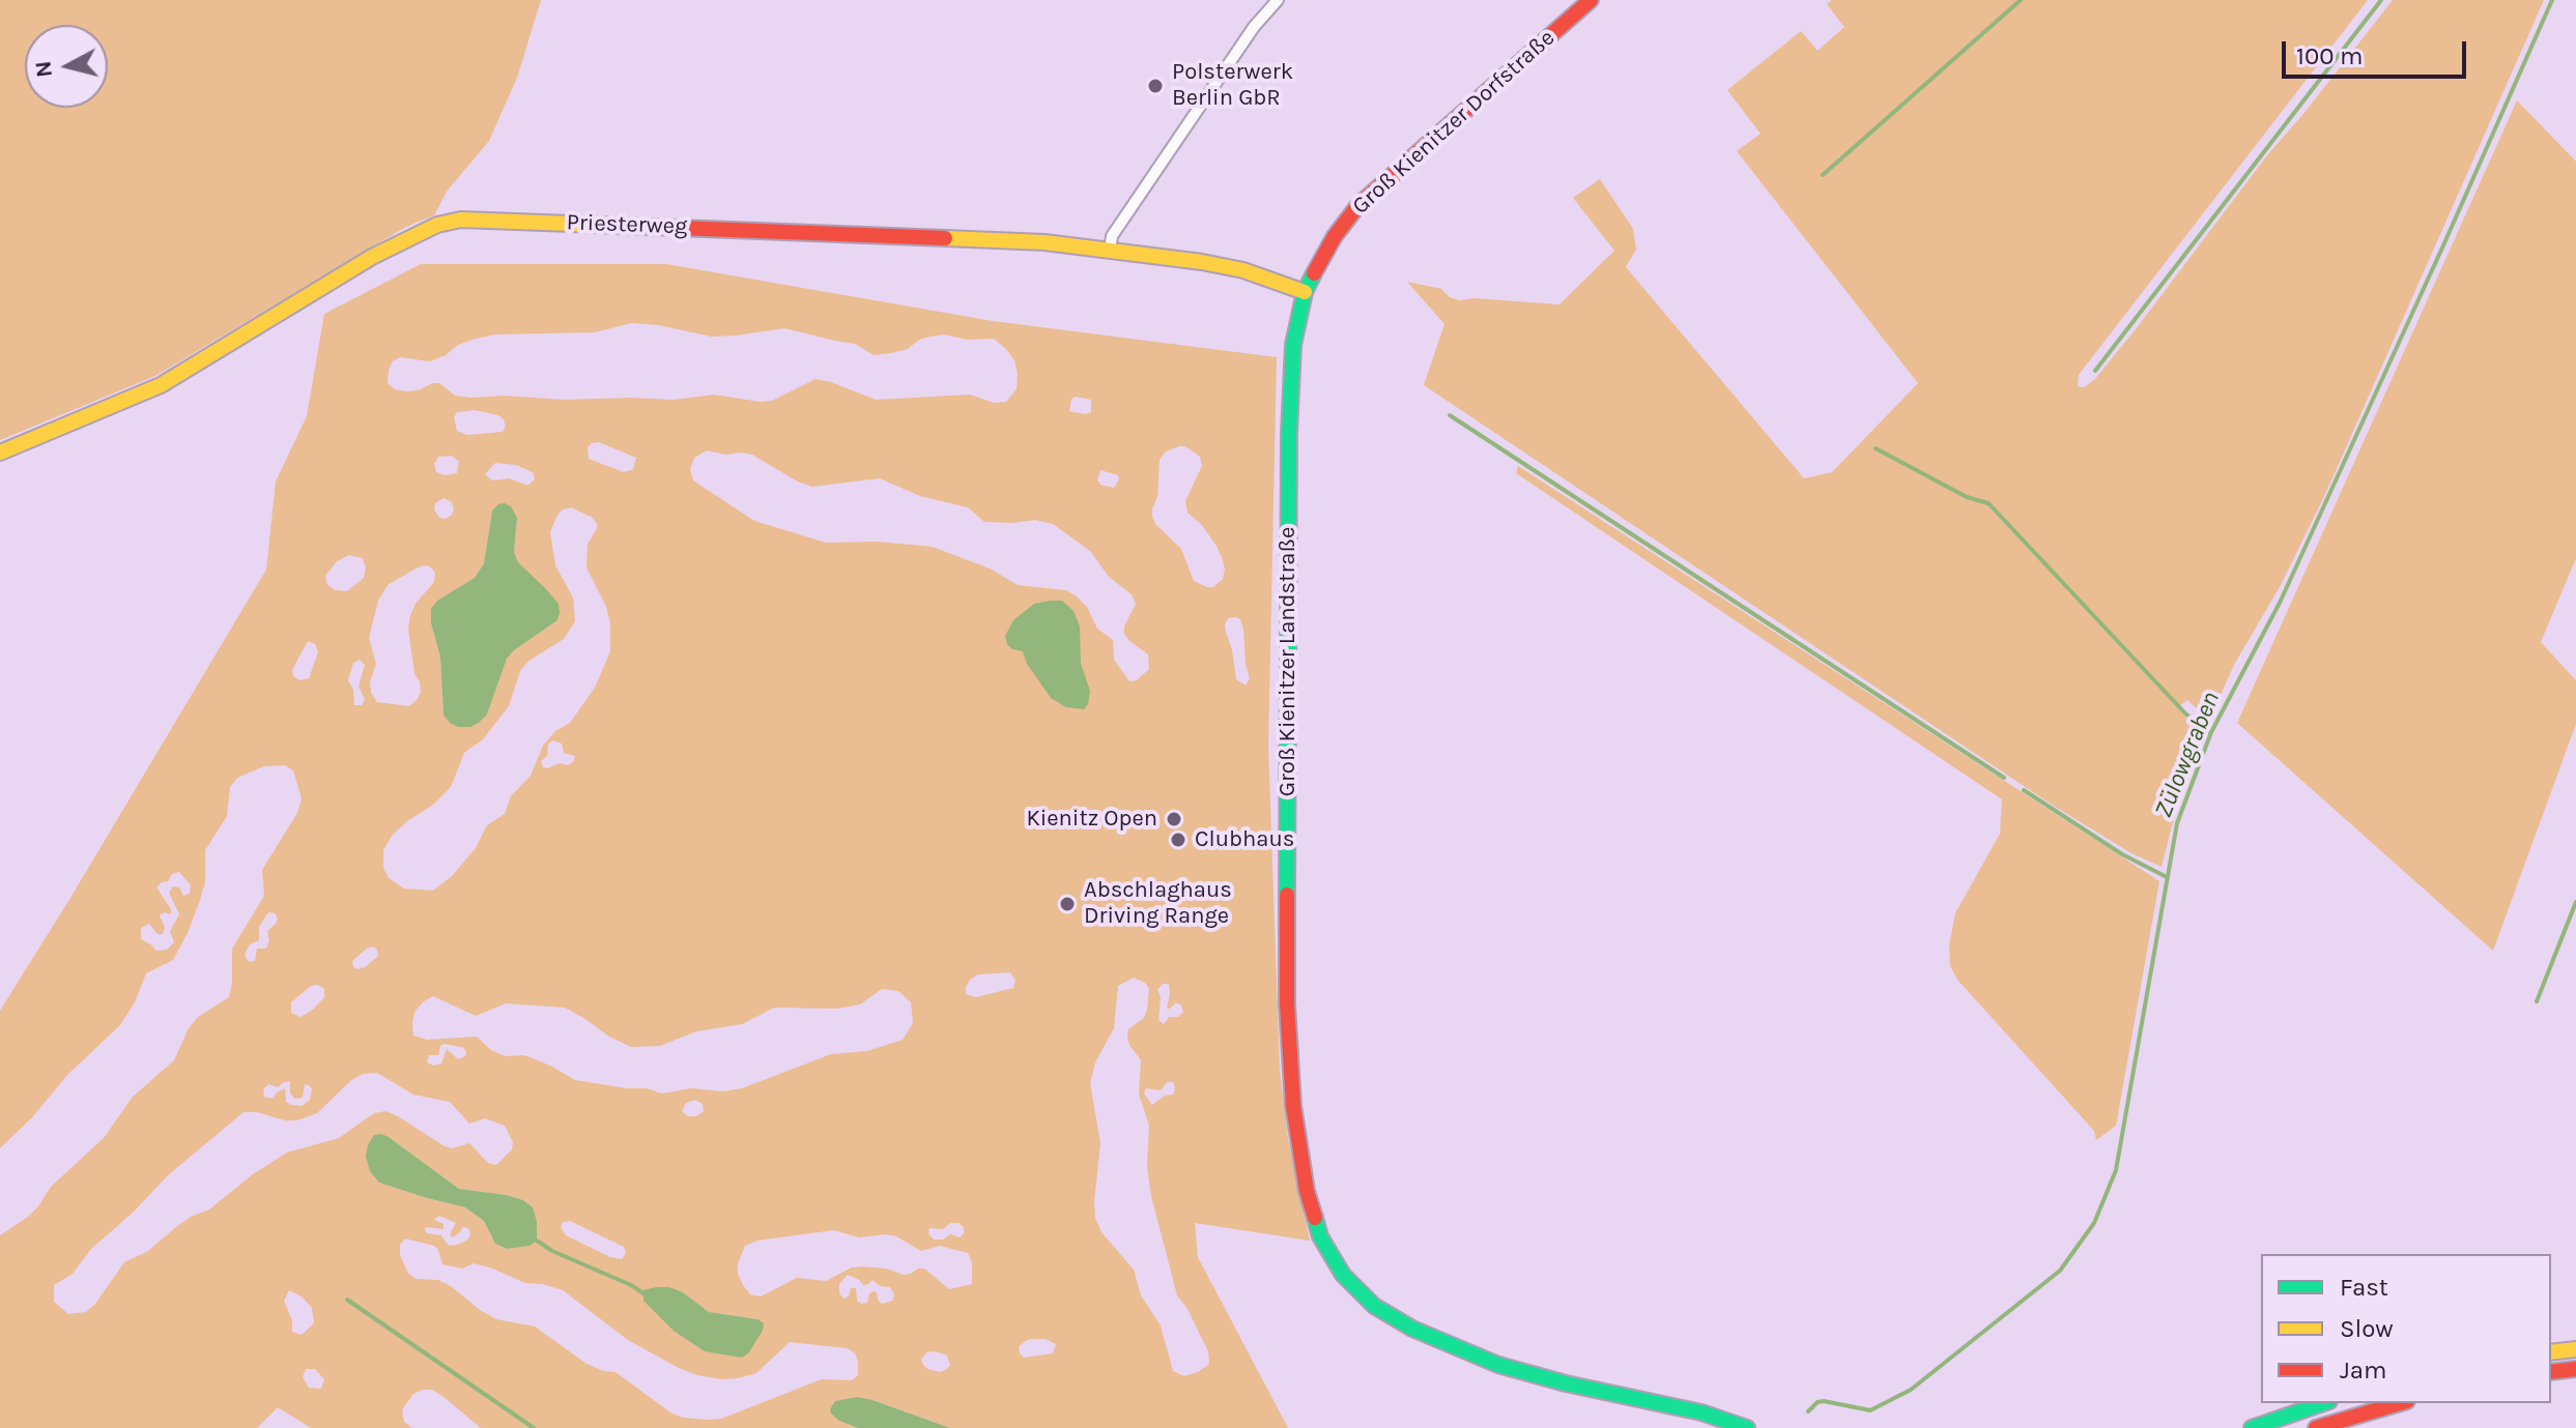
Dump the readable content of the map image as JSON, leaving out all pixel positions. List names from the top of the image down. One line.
{"streets":{"main road":["Groß Kienitzer Dorfstraße","Priesterweg","Groß Kienitzer Landstraße"]},"crossings":[["Groß Kienitzer Dorfstraße","Priesterweg"],["Groß Kienitzer Dorfstraße","Groß Kienitzer Landstraße"]],"water":["Zülowgraben"],"places":["Polsterwerk Berlin GbR","Kienitz Open","Clubhaus","Abschlaghaus Driving Range"],"legend":["Fast","Slow","Jam"],"scale_bar":"100 m","north":"left"}
